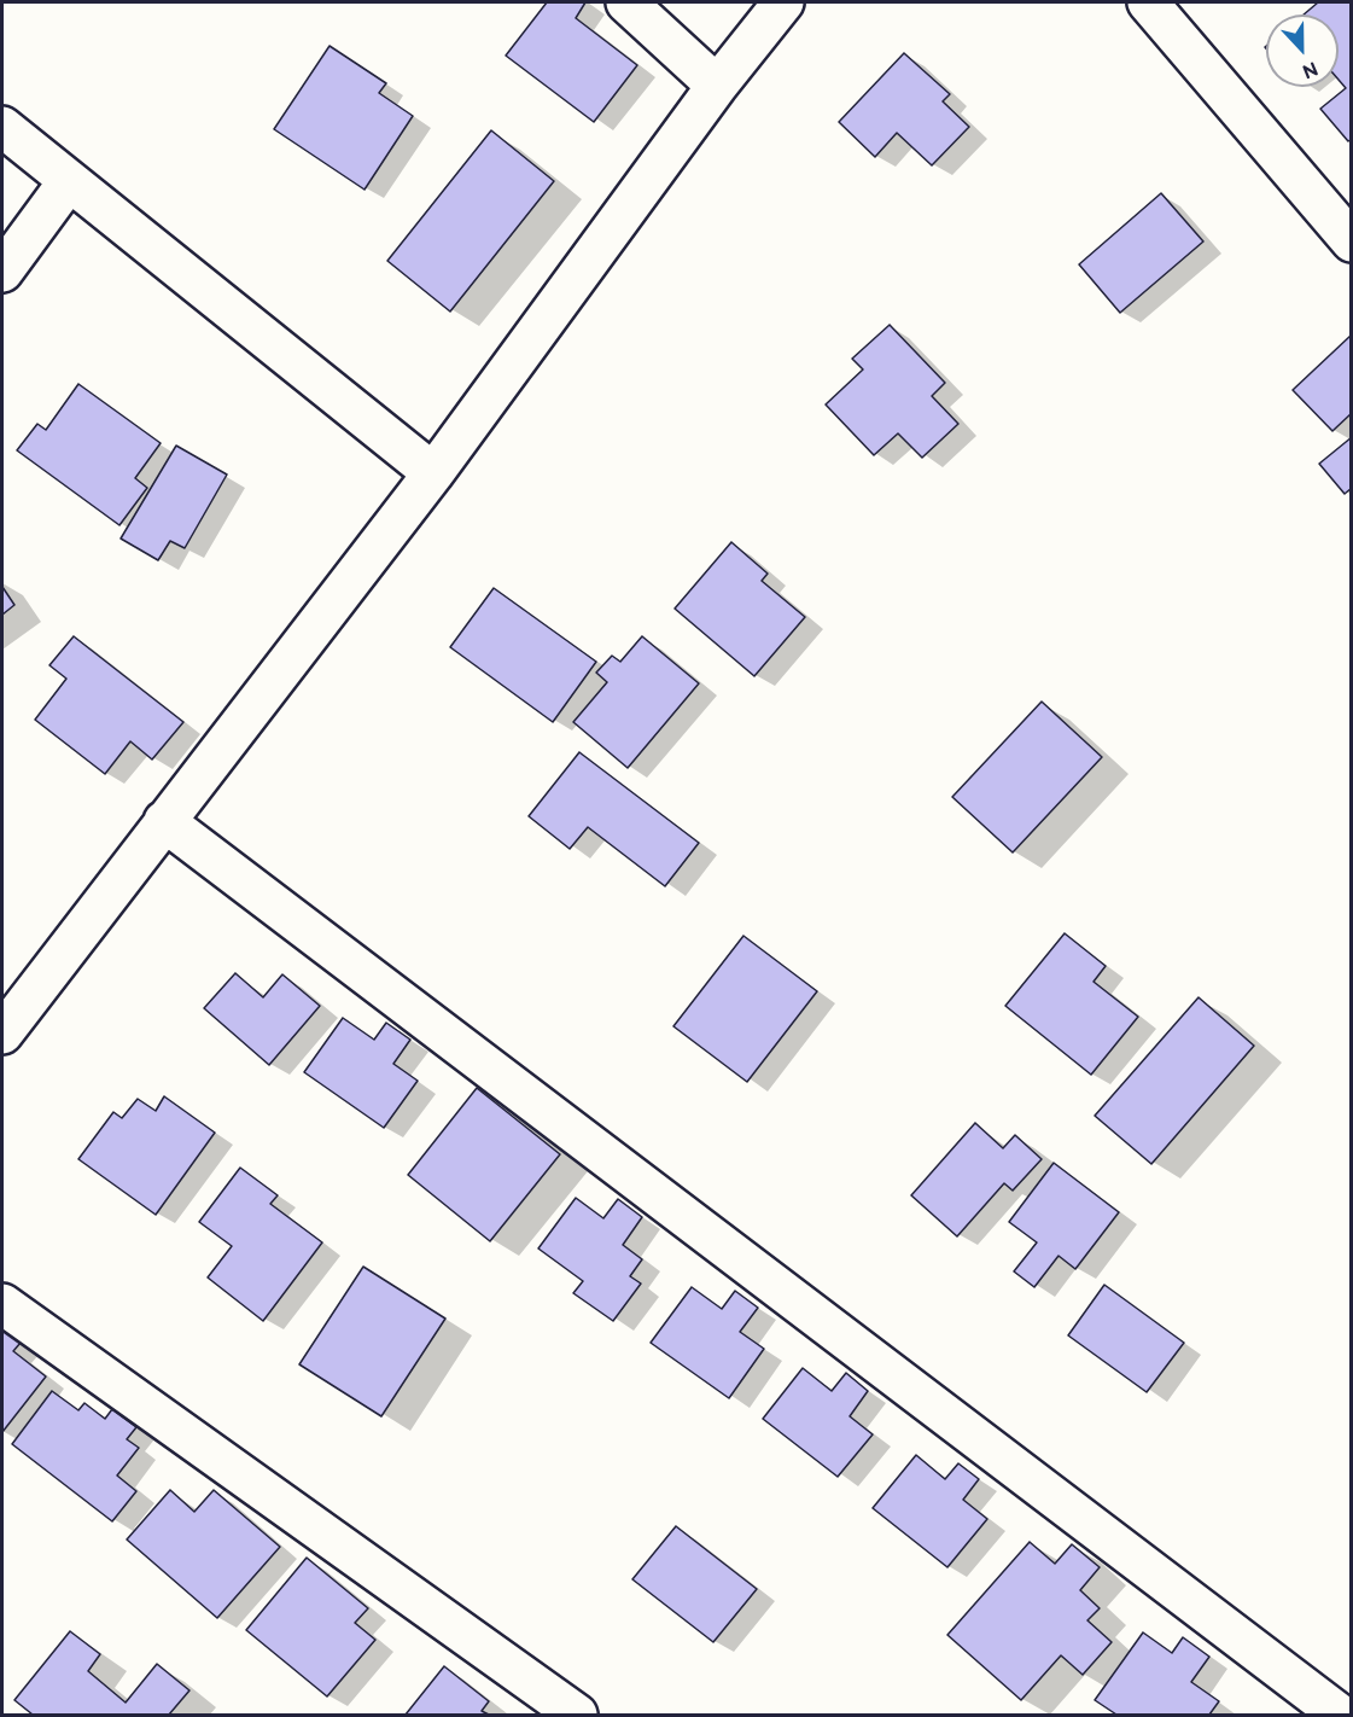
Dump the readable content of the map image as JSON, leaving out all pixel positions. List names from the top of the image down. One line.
{"north":"bottom"}
